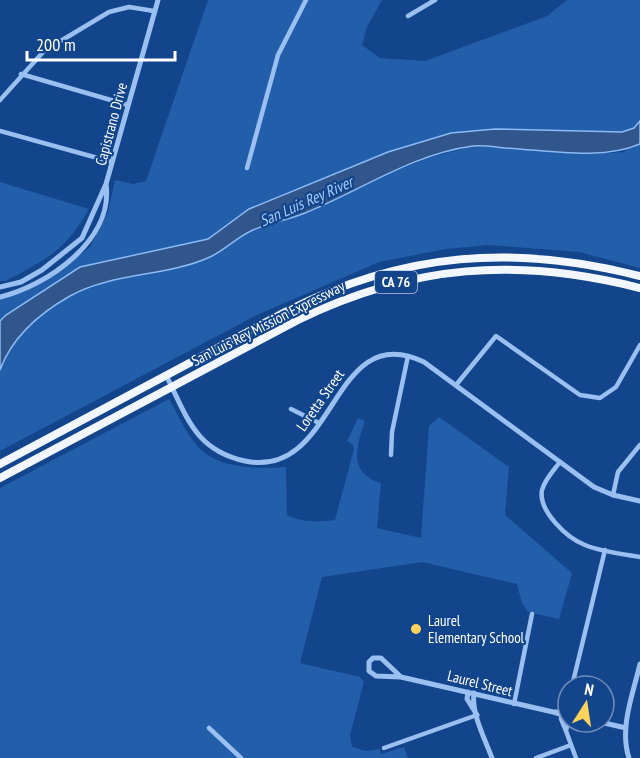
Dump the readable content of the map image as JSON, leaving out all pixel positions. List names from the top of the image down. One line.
{"streets":{"highway":["CA 76","San Luis Rey Mission Expressway"],"street":["Capistrano Drive","Loretta Street","Laurel Street"]},"crossings":[["San Luis Rey Mission Expressway","Loretta Street"]],"water":["San Luis Rey River"],"places":["Laurel Elementary School"],"scale_bar":"200 m","north":"top"}
